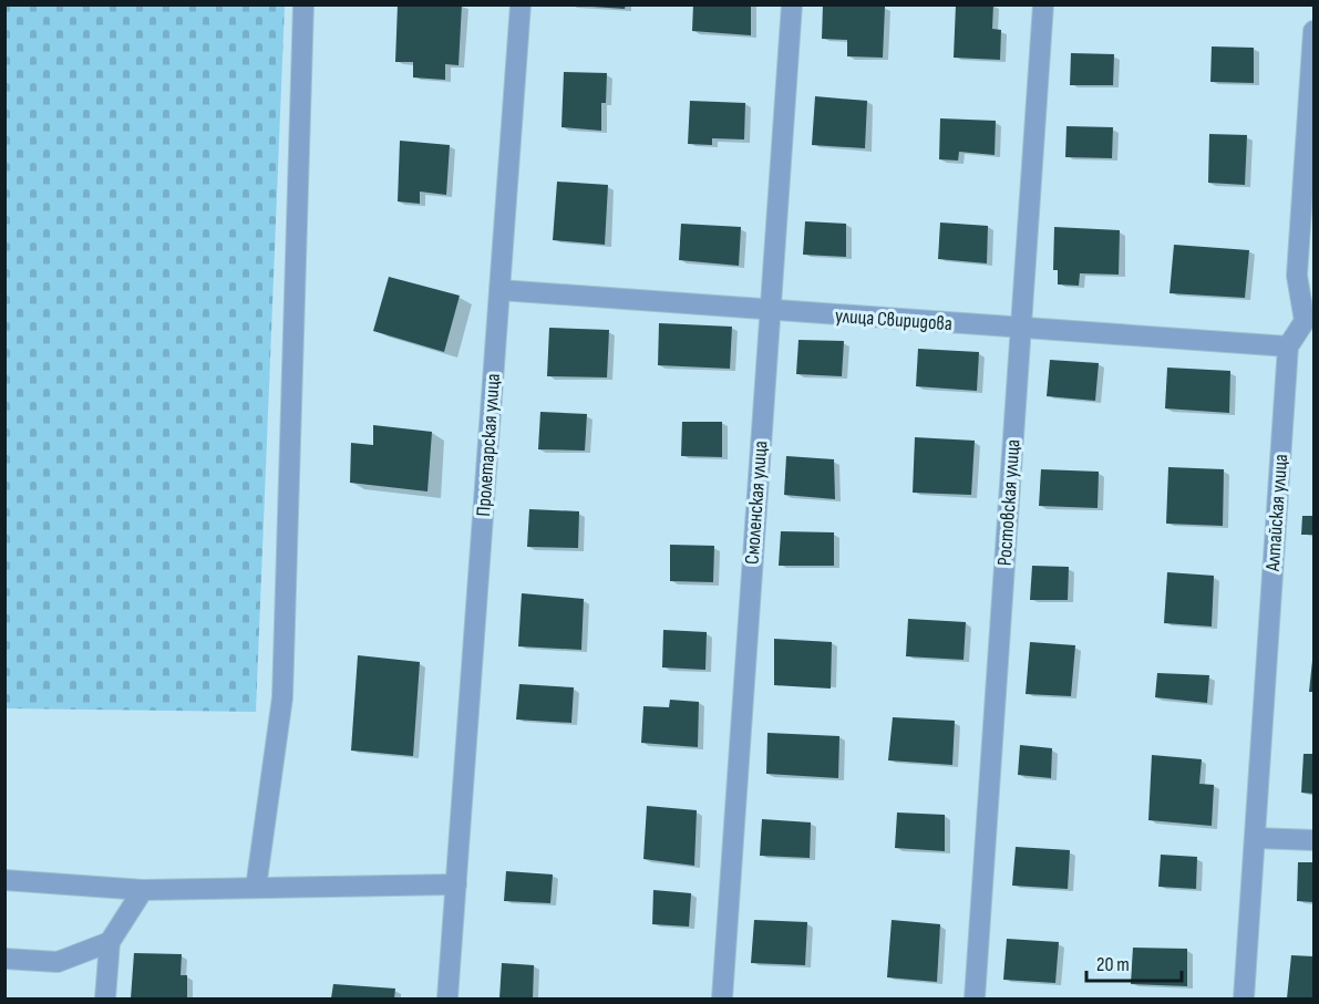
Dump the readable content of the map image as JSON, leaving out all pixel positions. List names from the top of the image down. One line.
{"streets":{"street":["улица Свиридова","Пролетарская улица","Смоленская улица","Ростовская улица","Алтайская улица"]},"crossings":[["улица Свиридова","Пролетарская улица"],["улица Свиридова","Смоленская улица"],["улица Свиридова","Ростовская улица"],["улица Свиридова","Алтайская улица"]],"scale_bar":"20 m"}
